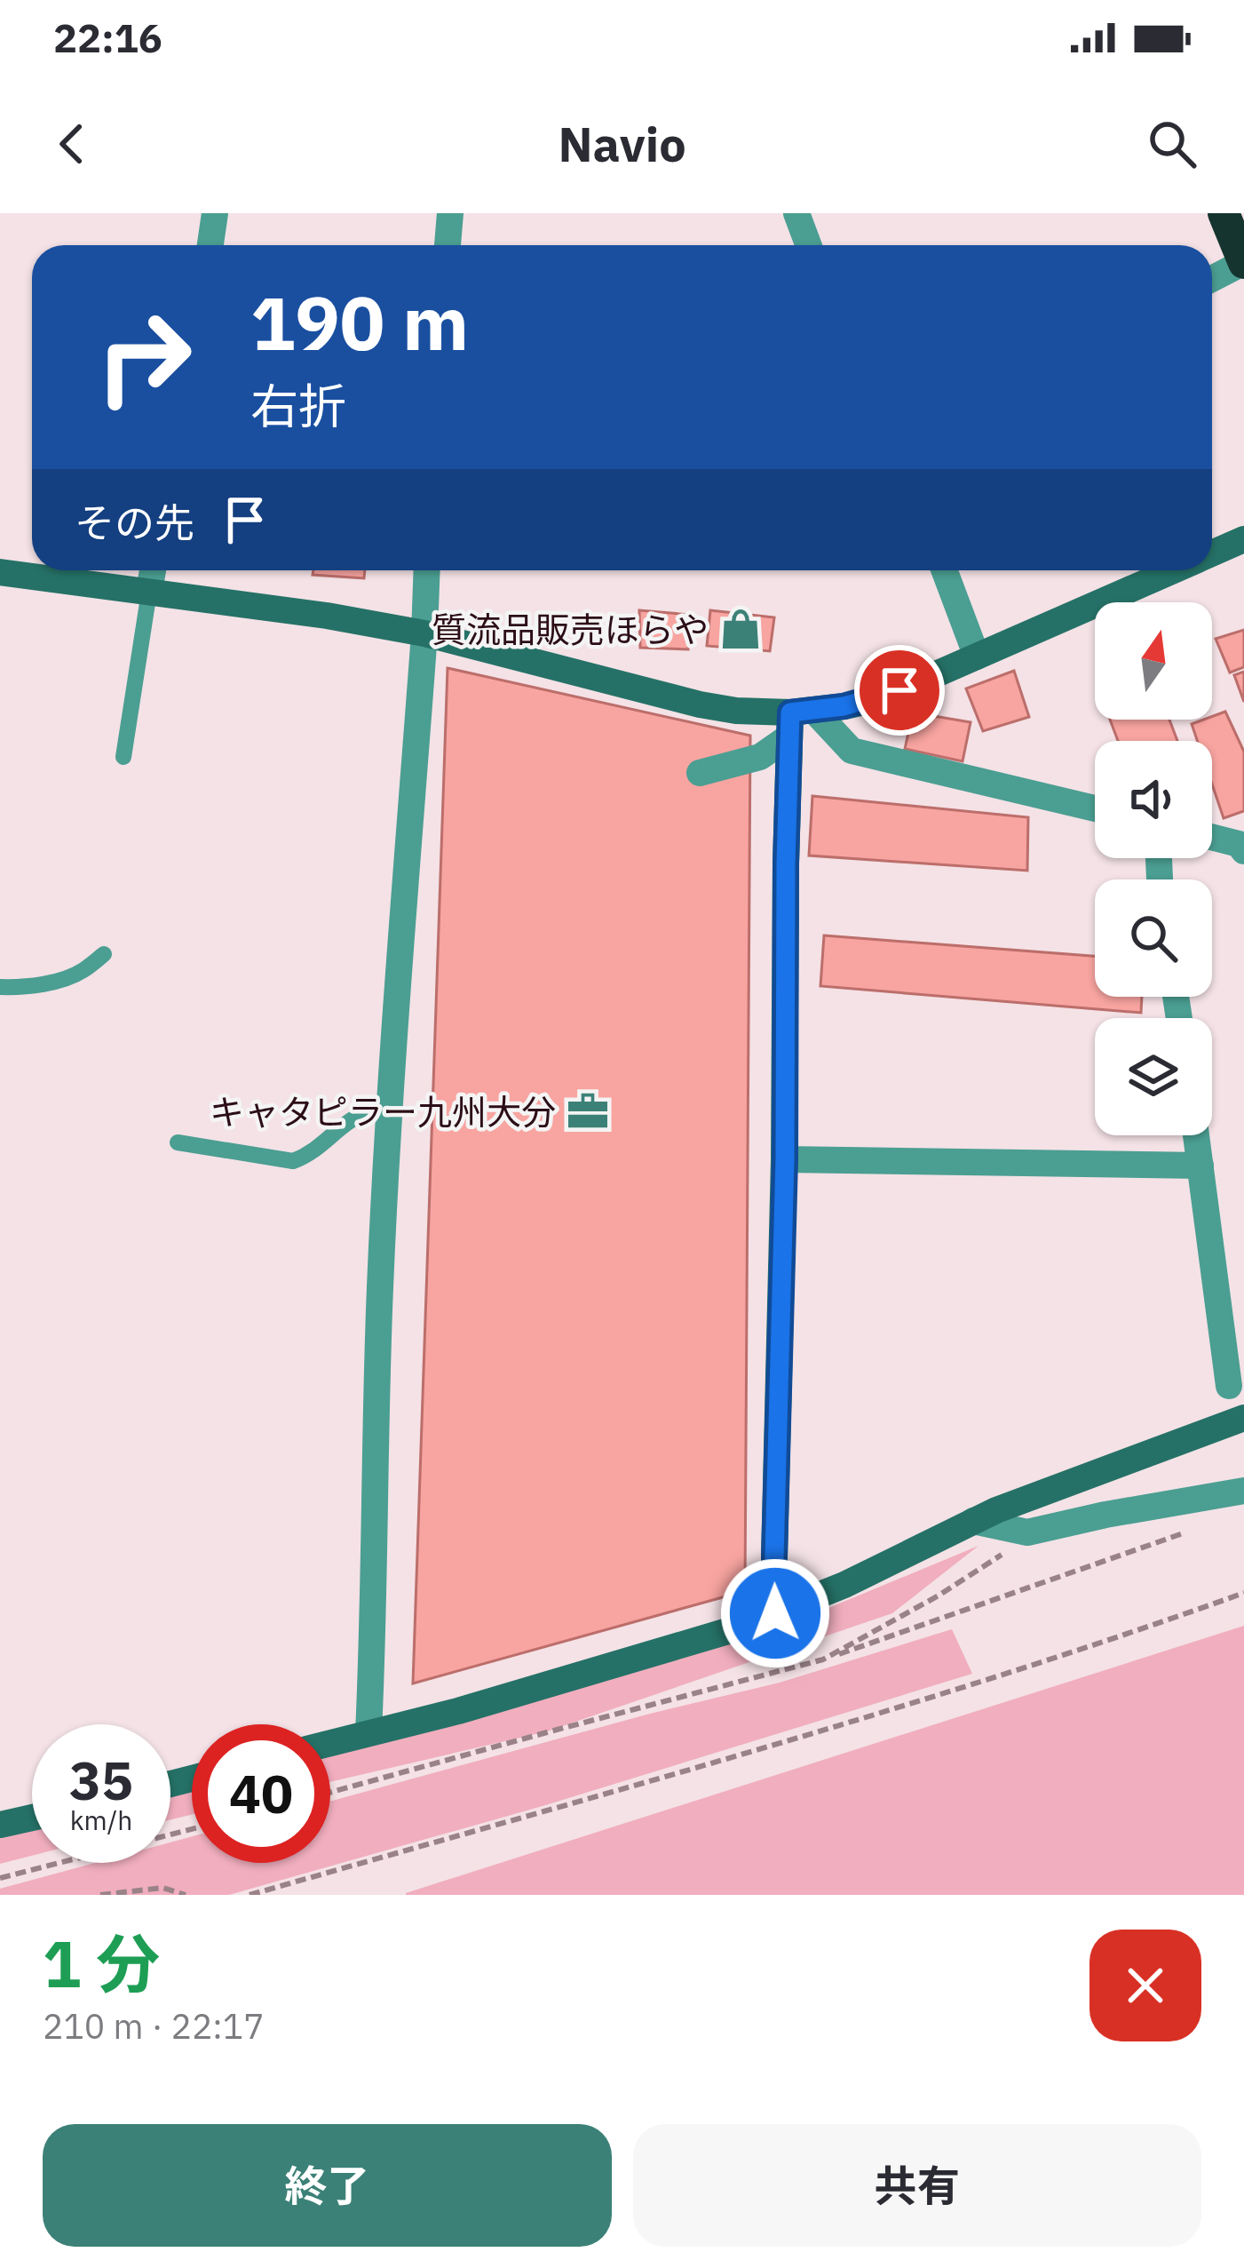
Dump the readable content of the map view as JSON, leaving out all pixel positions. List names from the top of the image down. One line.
{"places":{"shop":["質流品販売ほらや"],"office":["キャタピラー九州大分"]},"north":"top","page":{"status":"22:16","header":"Navio","turn":["190 m","右折"],"then":"その先","speed":"35 km/h","limit":"40","heading":["1 分","210 m · 22:17"],"buttons":["終了","共有"]}}
